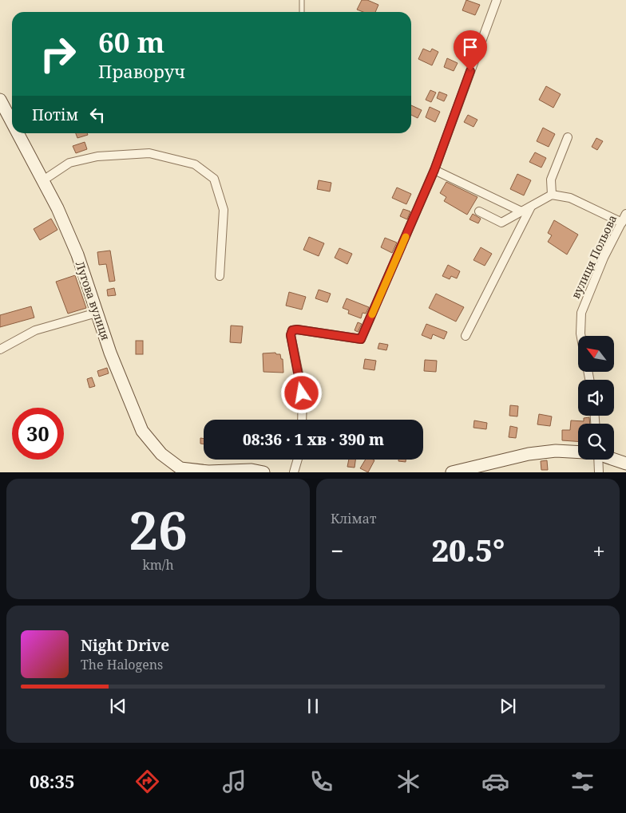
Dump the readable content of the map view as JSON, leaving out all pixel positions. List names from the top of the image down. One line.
{"streets":{"street":["вулиця Польова","Лугова вулиця"]},"north":"top left","page":{"turn":["60 m","Праворуч"],"then":"Потім","limit":"30","trip":"08:36 · 1 хв · 390 m","tile":[["26","km/h"],"Клімат"],"heat":["−","20.5°","+"],"song":["Night Drive","The Halogens"],"tabs":"08:35"}}
